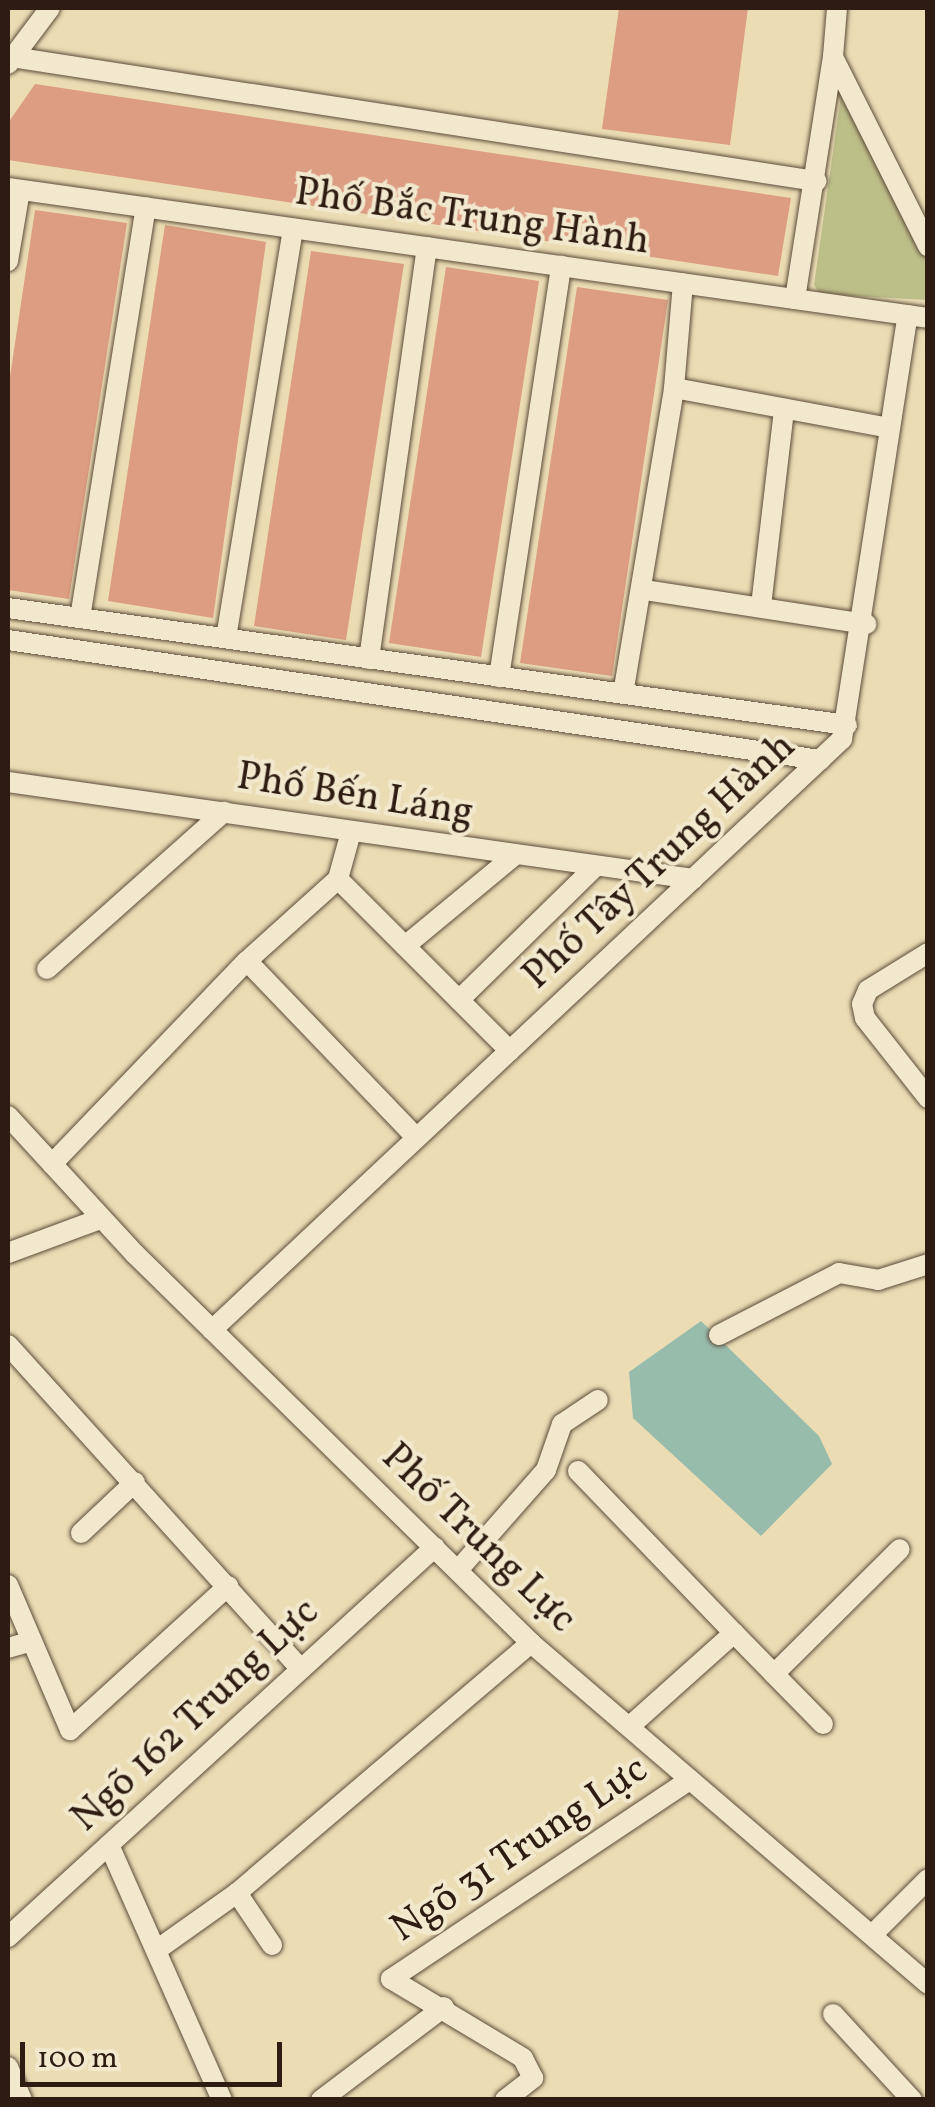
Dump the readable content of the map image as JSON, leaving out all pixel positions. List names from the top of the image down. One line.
{"streets":{"street":["Phố Bắc Trung Hành","Phố Bến Láng","Phố Tây Trung Hành","Phố Trung Lực","Ngõ 162 Trung Lực","Ngõ 31 Trung Lực"]},"crossings":[["Phố Bắc Trung Hành","Phố Tây Trung Hành"],["Phố Bến Láng","Phố Tây Trung Hành"],["Phố Tây Trung Hành","Phố Trung Lực"],["Phố Trung Lực","Ngõ 162 Trung Lực"],["Phố Trung Lực","Ngõ 31 Trung Lực"]],"scale_bar":"100 m"}
